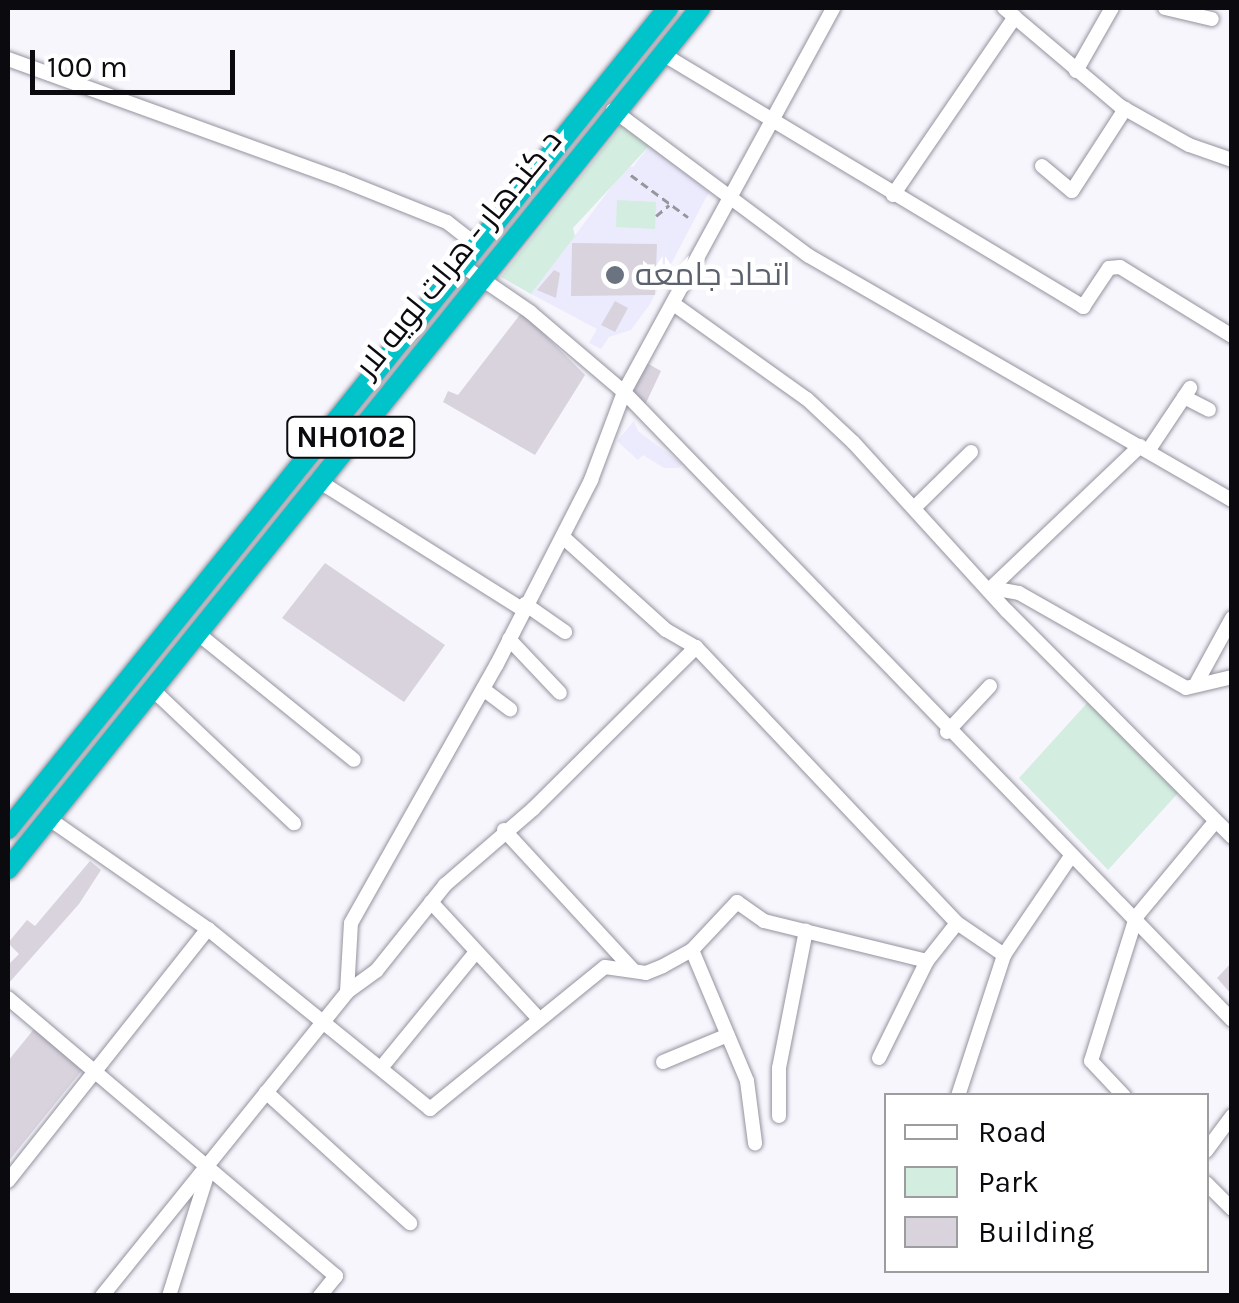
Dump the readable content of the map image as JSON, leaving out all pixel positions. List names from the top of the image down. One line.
{"streets":{"highway":["د کندهار - هرات لويه لار","NH0102"]},"places":["اتحاد جامعه"],"legend":["Road","Park","Building"],"scale_bar":"100 m"}
